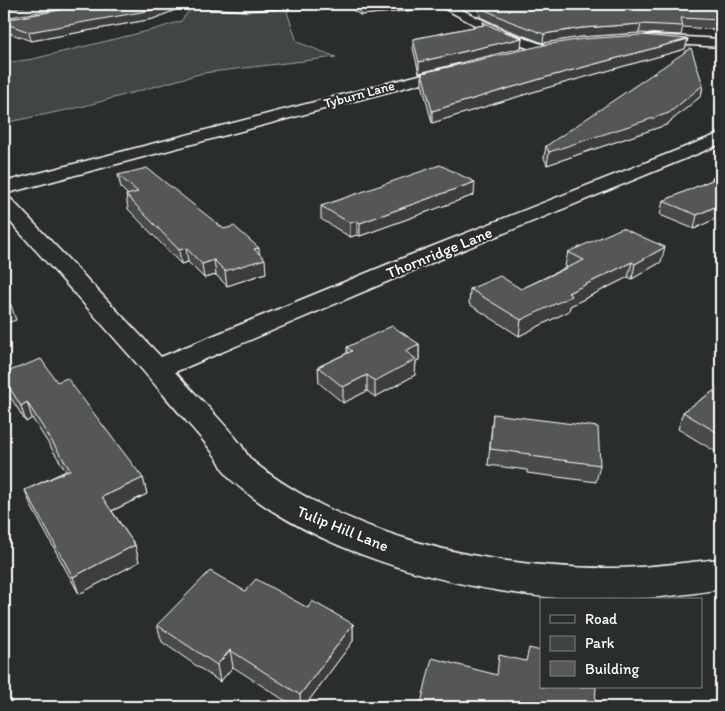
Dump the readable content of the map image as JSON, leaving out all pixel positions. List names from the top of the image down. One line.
{"streets":{"street":["Tyburn Lane","Thornridge Lane","Tulip Hill Lane"]},"crossings":[["Thornridge Lane","Tulip Hill Lane"]],"legend":["Road","Park","Building"]}
